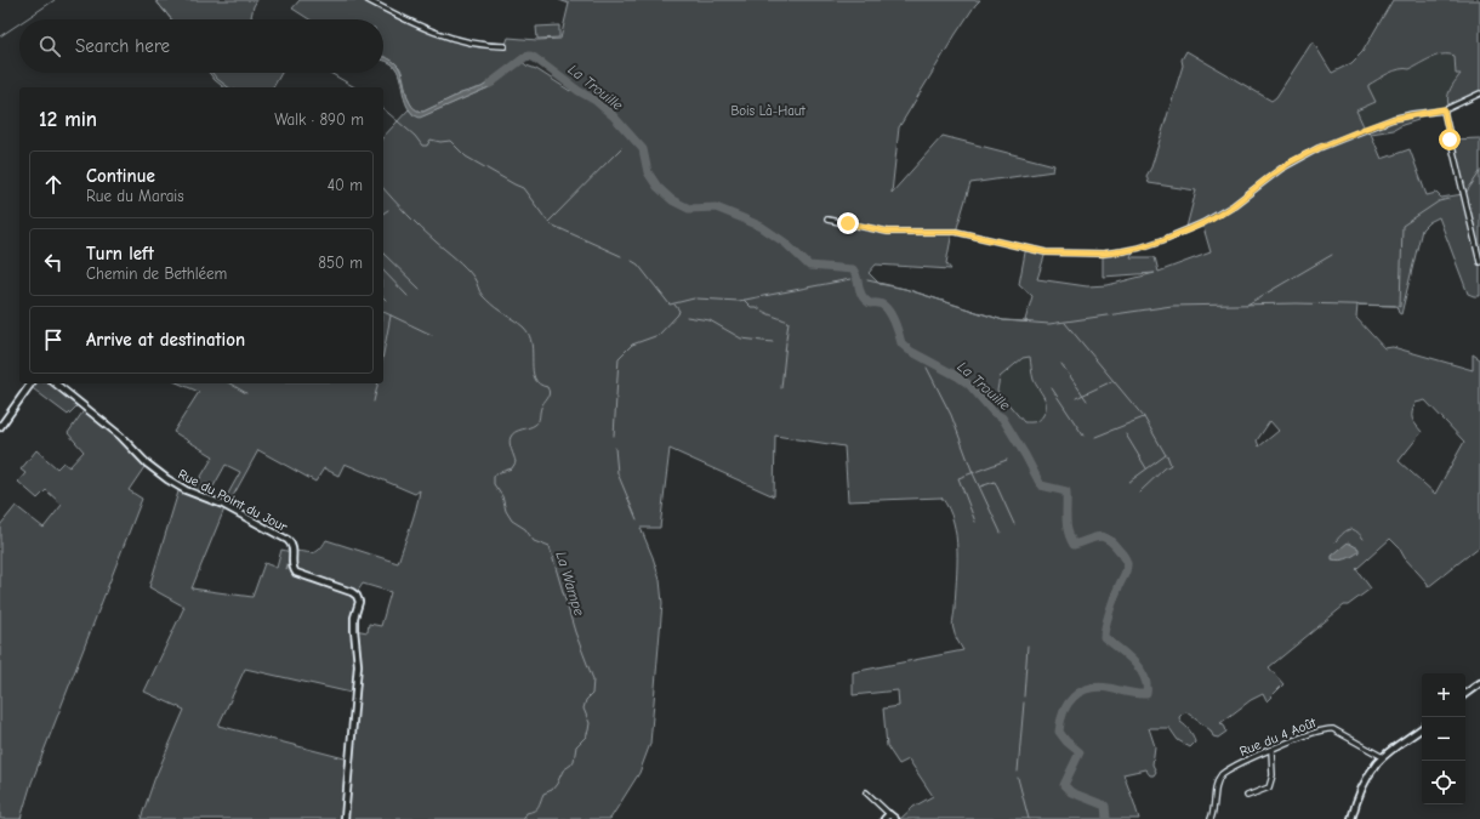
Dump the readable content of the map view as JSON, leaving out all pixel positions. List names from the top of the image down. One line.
{"streets":{"street":["Rue du Point du Jour","Rue du 4 Août"]},"water":["La Trouille","La Wampe"],"parks":["Bois Là-Haut"],"page":{"search":"Search here","heading":["12 min","Walk · 890 m"],"list":[["Continue","Rue du Marais","40 m"],["Turn left","Chemin de Bethléem","850 m"],"Arrive at destination"],"map_buttons":["+","−"]}}
